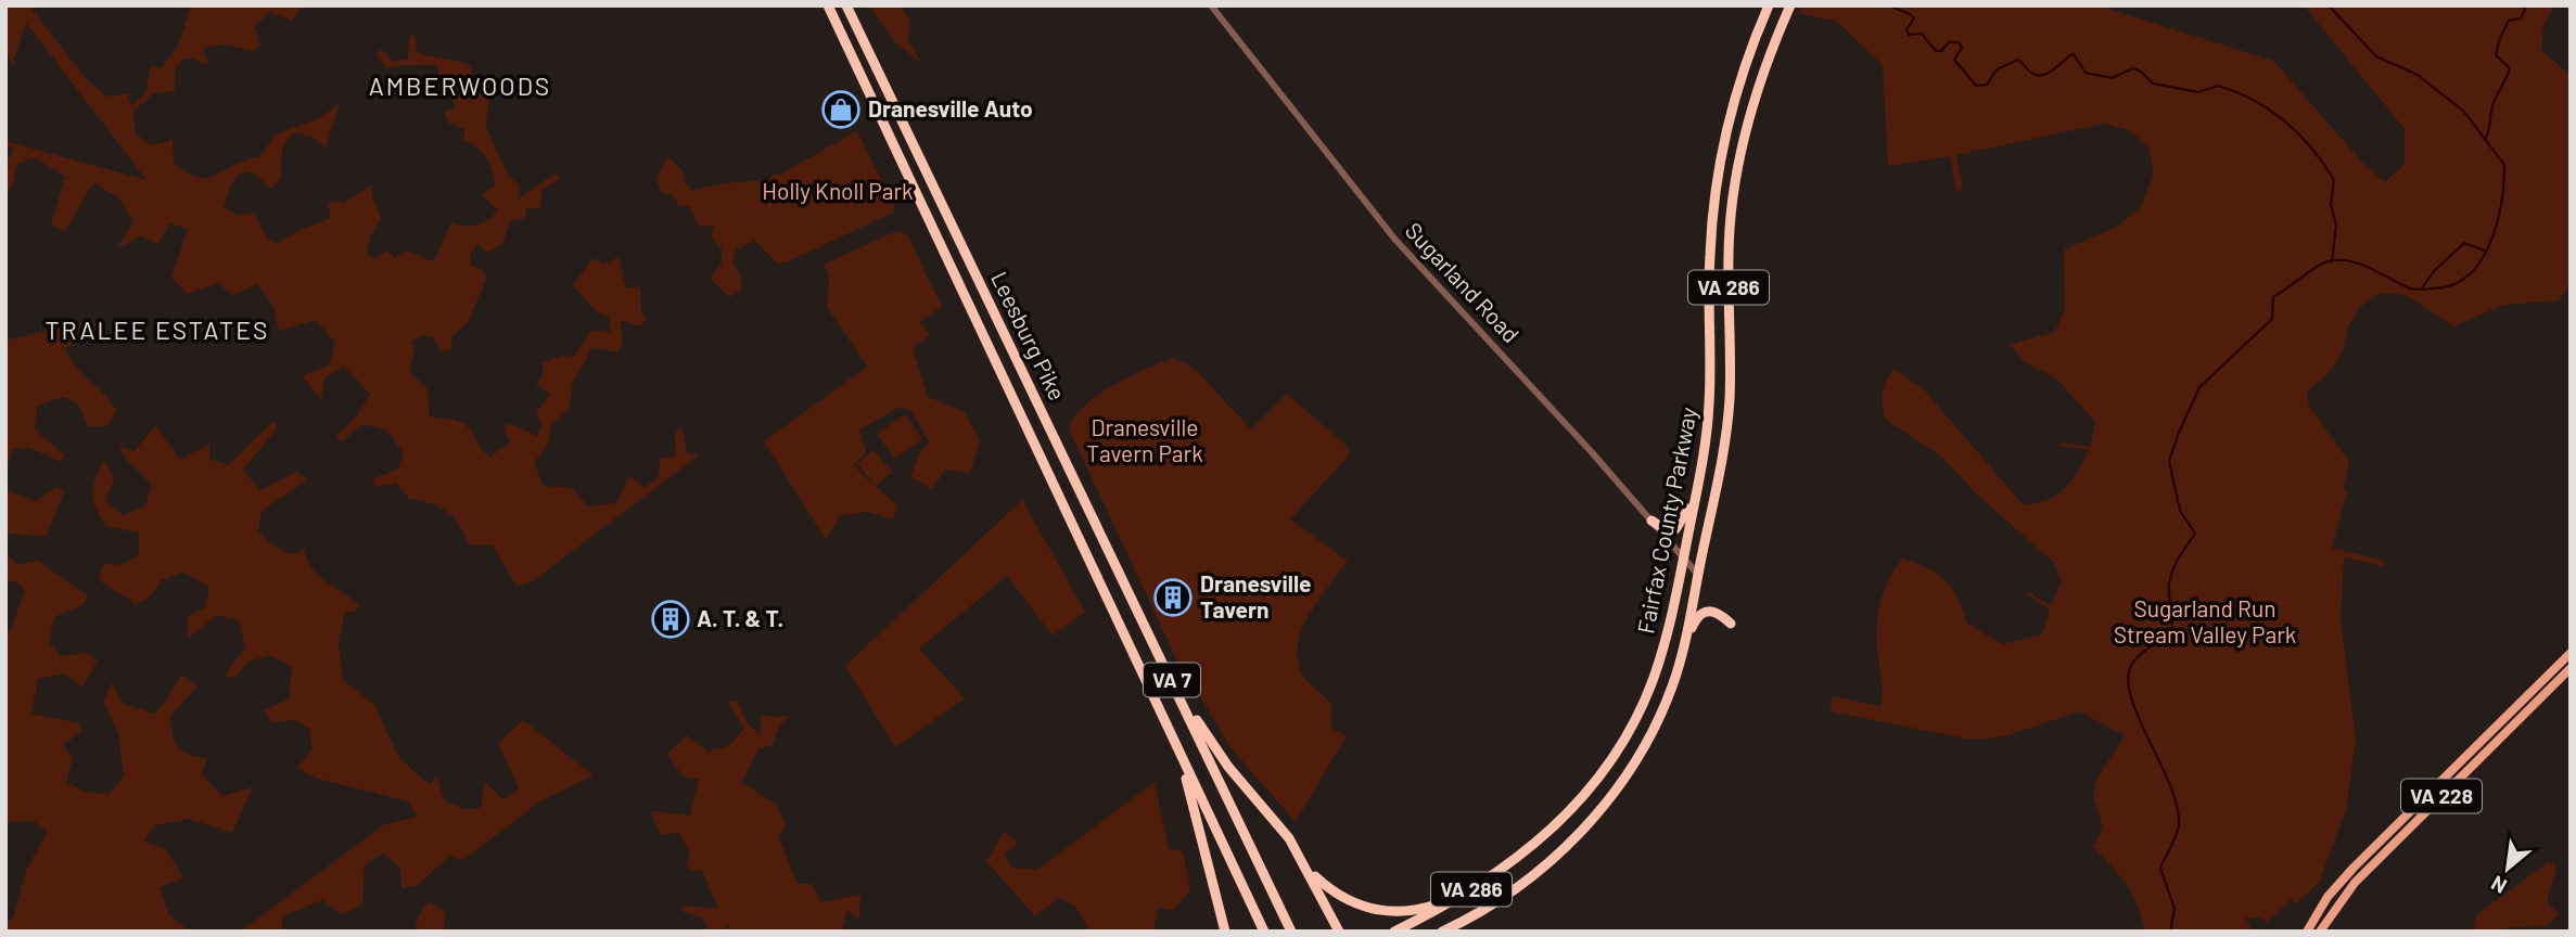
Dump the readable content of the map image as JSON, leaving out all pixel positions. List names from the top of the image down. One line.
{"streets":{"highway":["VA 286","Leesburg Pike","Fairfax County Parkway","VA 7"],"main road":["VA 228"],"street":["Sugarland Road"]},"crossings":[["Sugarland Road","Fairfax County Parkway"]],"districts":["AMBERWOODS","TRALEE ESTATES"],"parks":["Holly Knoll Park","Dranesville Tavern Park","Sugarland Run Stream Valley Park"],"places":{"shop":["Dranesville Auto"],"building":["Dranesville Tavern","A. T. & T."]},"north":"bottom left"}
